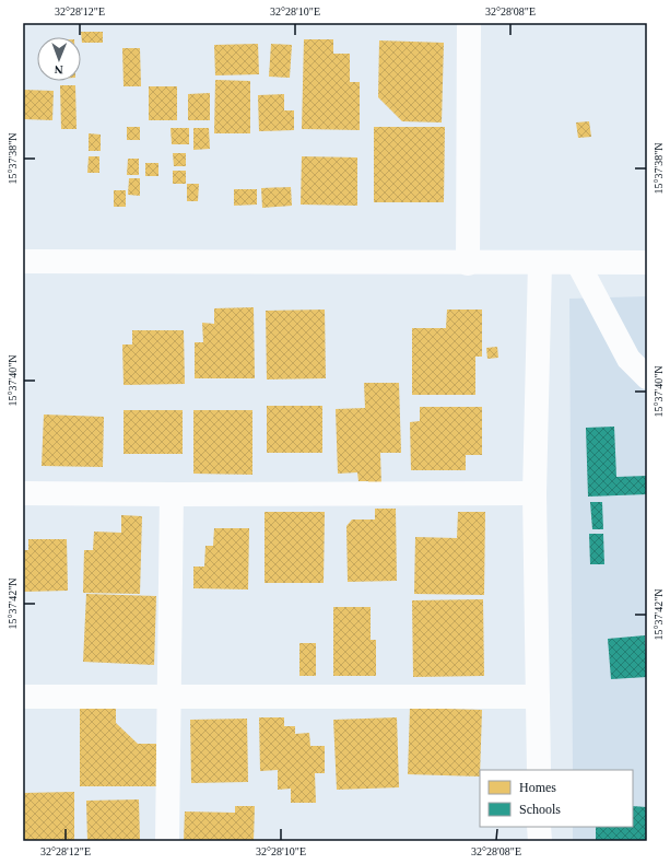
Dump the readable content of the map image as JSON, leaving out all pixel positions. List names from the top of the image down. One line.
{"legend":["Homes","Schools"],"north":"bottom","coordinates":["32°28'12\"E","32°28'10\"E","32°28'08\"E","15°37'38\"N","15°37'40\"N","15°37'42\"N"]}
